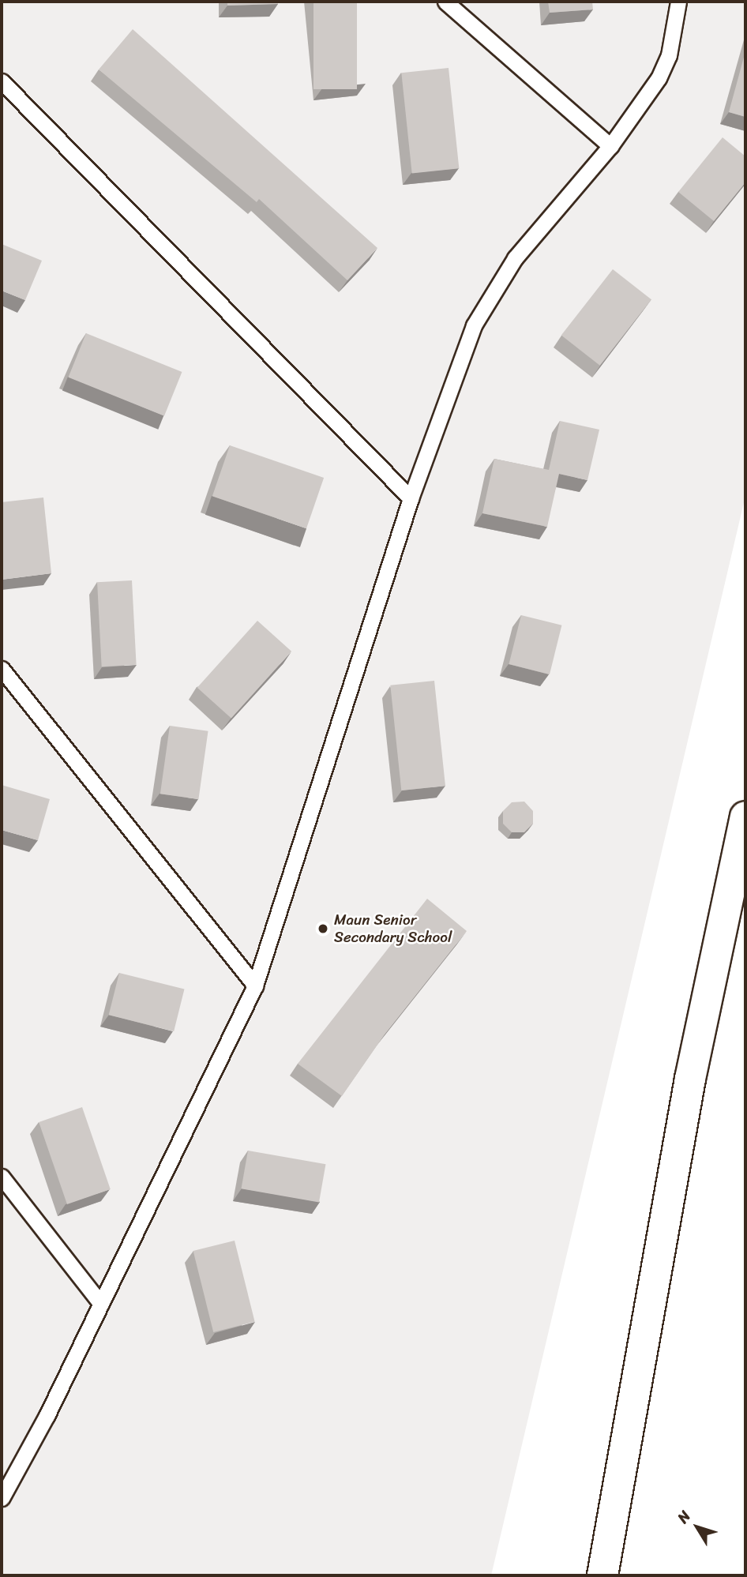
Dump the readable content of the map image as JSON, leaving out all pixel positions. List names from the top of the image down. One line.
{"places":["Maun Senior Secondary School"],"north":"top left"}
